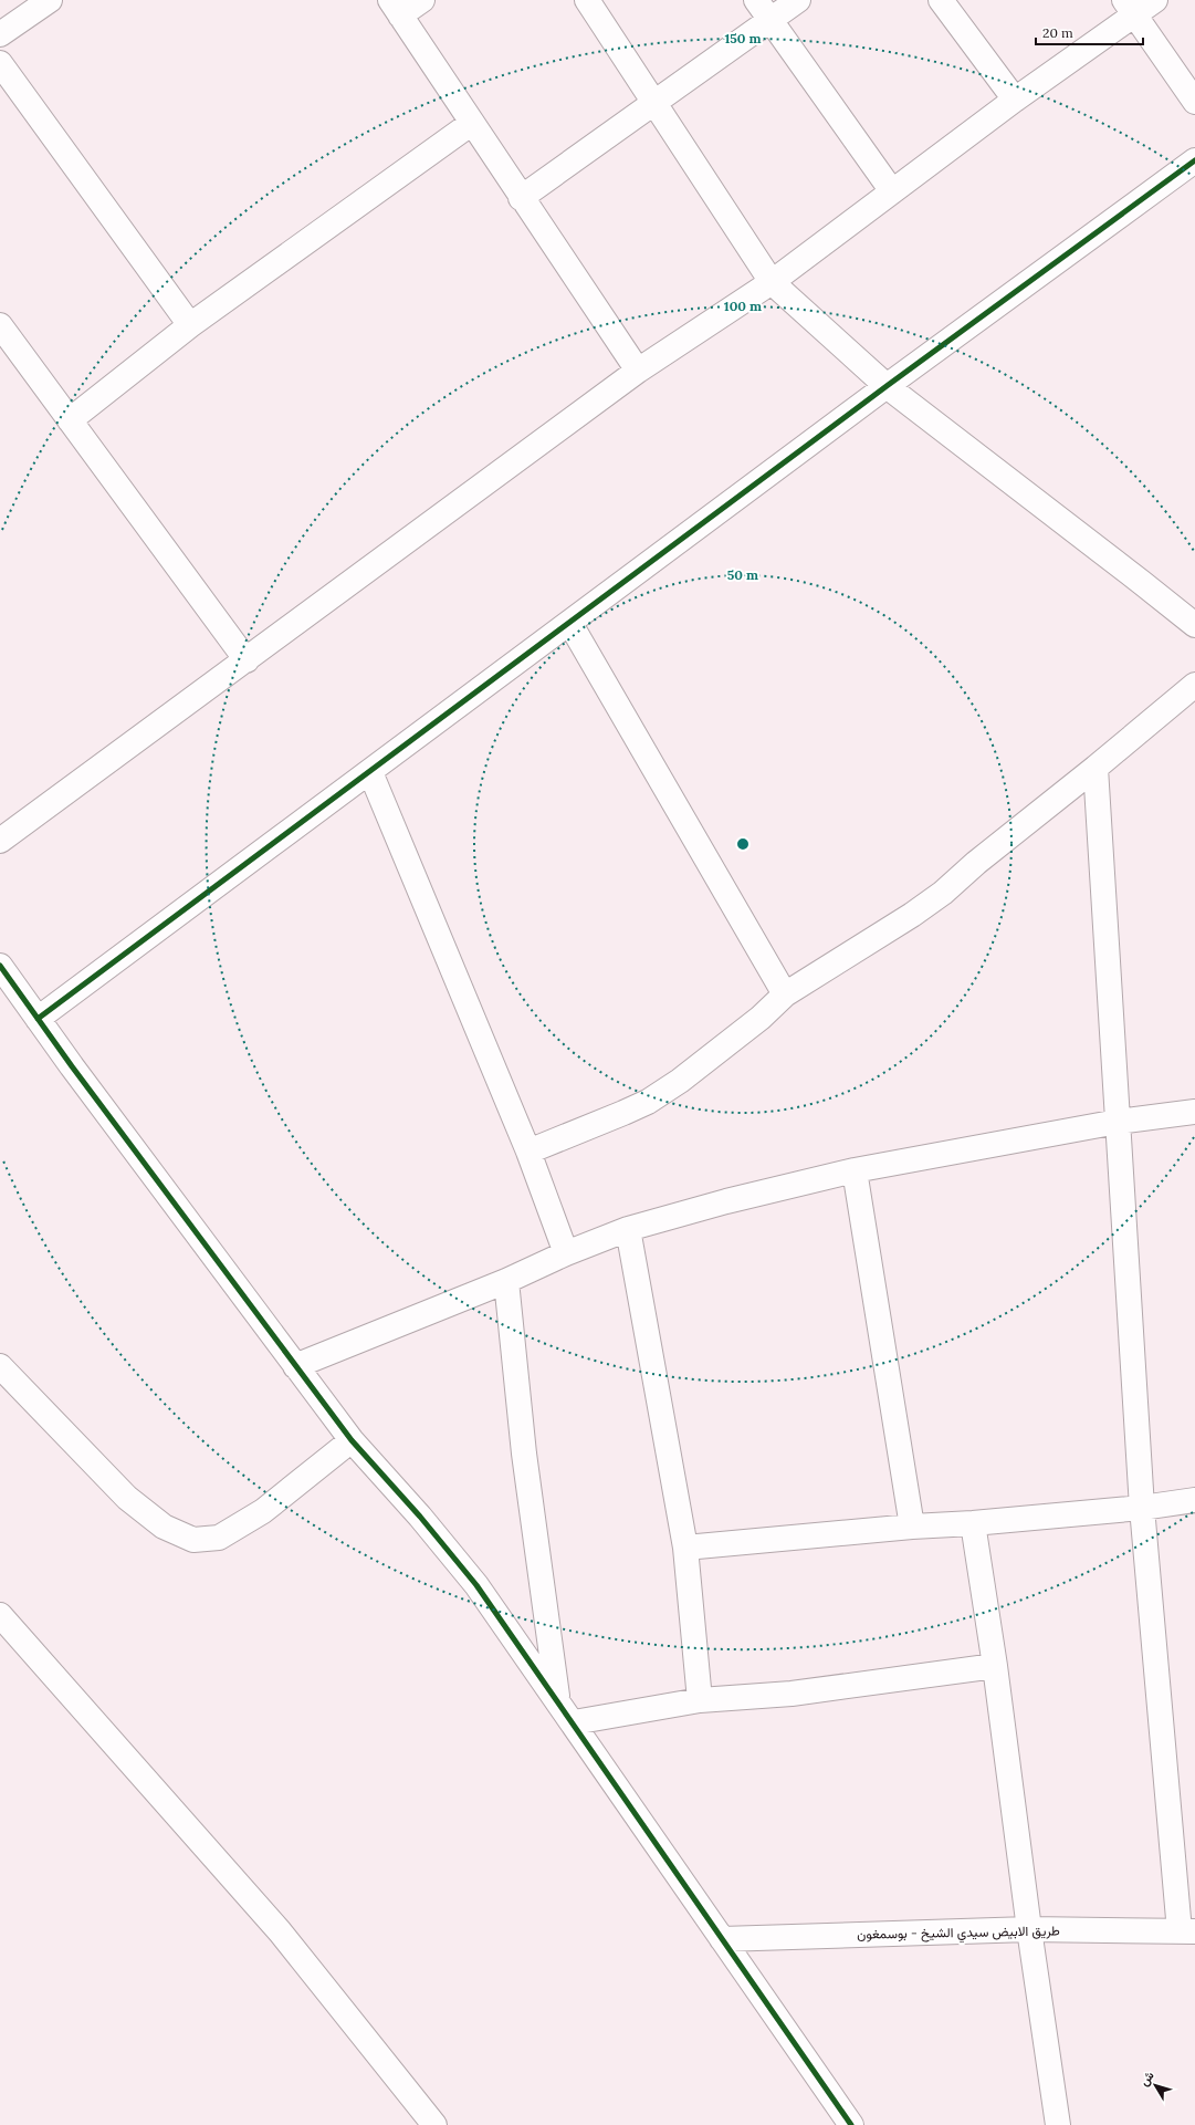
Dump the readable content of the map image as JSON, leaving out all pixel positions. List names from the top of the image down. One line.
{"streets":{"street":["طريق الابيض سيدي الشيخ - بوسمغون"]},"scale_bar":"20 m","north":"top left","rings":["150 m","100 m","50 m"]}
